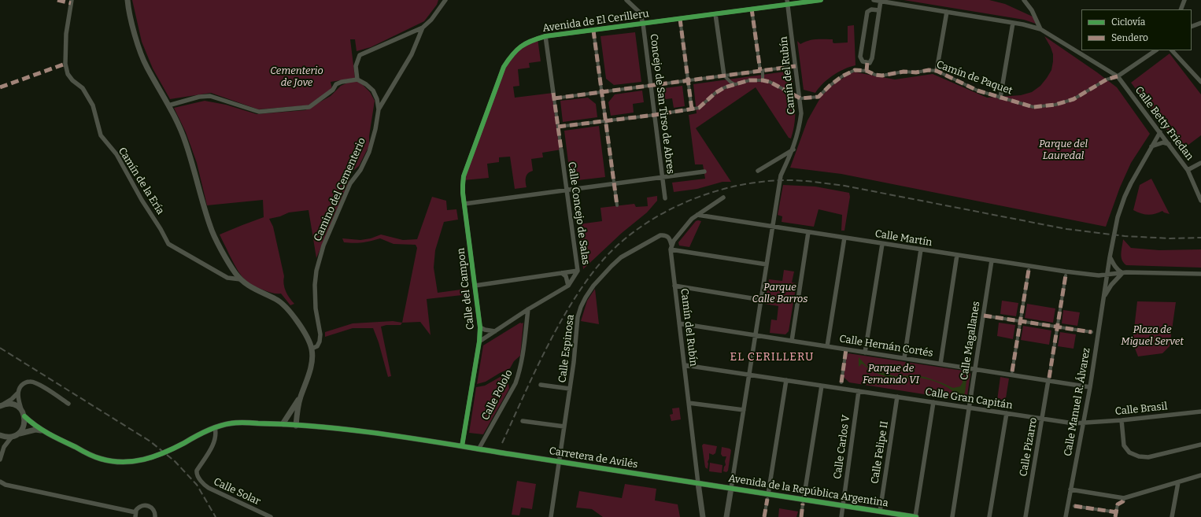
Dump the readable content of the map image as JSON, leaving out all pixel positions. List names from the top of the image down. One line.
{"streets":{"street":["Avenida de El Cerilleru","Camín del Rubín","Camín de Paquet","Concejo de San Tirso de Abres","Calle Betty Friedan","Camín de la Ería","Camino del Cementerio","Calle Concejo de Salas","Calle Martín","Calle del Campon","Calle Magallanes","Calle Hernán Cortés","Calle Espinosa","Calle Pololo","Calle Gran Capitán","Calle Manuel R. Álvarez","Calle Brasil","Calle Carlos V","Calle Pizarro","Calle Felipe II","Carretera de Avilés","Avenida de la República Argentina","Calle Solar"]},"crossings":[["Avenida de El Cerilleru","Camín del Rubín"],["Avenida de El Cerilleru","Concejo de San Tirso de Abres"],["Avenida de El Cerilleru","Calle Concejo de Salas"],["Avenida de El Cerilleru","Calle del Campon"],["Camín del Rubín","Camín de Paquet"],["Camín del Rubín","Calle Martín"],["Camín del Rubín","Calle Hernán Cortés"],["Camín del Rubín","Calle Espinosa"],["Camín del Rubín","Calle Gran Capitán"],["Camín del Rubín","Carretera de Avilés"],["Camín del Rubín","Avenida de la República Argentina"],["Camín de Paquet","Calle Betty Friedan"],["Calle Betty Friedan","Calle Manuel R. Álvarez"],["Calle Concejo de Salas","Calle del Campon"],["Calle Concejo de Salas","Calle Pololo"],["Calle Martín","Calle Magallanes"],["Calle Martín","Calle Manuel R. Álvarez"],["Calle del Campon","Carretera de Avilés"],["Calle Magallanes","Calle Hernán Cortés"],["Calle Magallanes","Calle Gran Capitán"],["Calle Hernán Cortés","Calle Manuel R. Álvarez"],["Calle Hernán Cortés","Calle Pizarro"],["Calle Espinosa","Carretera de Avilés"],["Calle Pololo","Carretera de Avilés"],["Calle Gran Capitán","Calle Manuel R. Álvarez"],["Calle Gran Capitán","Calle Brasil"],["Calle Gran Capitán","Calle Carlos V"],["Calle Gran Capitán","Calle Pizarro"],["Calle Gran Capitán","Calle Felipe II"],["Calle Manuel R. Álvarez","Calle Brasil"],["Calle Carlos V","Avenida de la República Argentina"],["Calle Felipe II","Avenida de la República Argentina"],["Carretera de Avilés","Avenida de la República Argentina"]],"districts":["EL CERILLERU"],"parks":["Cementerio de Jove","Parque del Lauredal","Parque Calle Barros","Plaza de Miguel Servet","Parque de Fernando VI"],"legend":["Ciclovía","Sendero"]}
